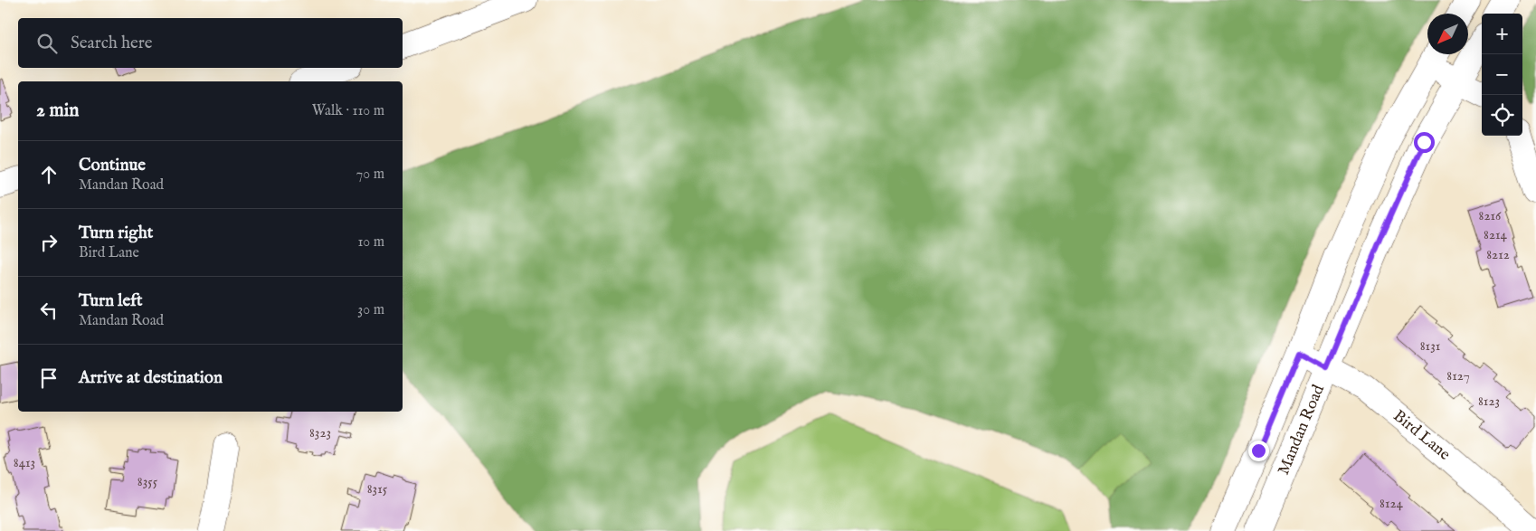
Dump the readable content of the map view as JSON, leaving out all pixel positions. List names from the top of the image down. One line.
{"streets":{"street":["Mandan Road","Bird Lane"]},"crossings":[["Mandan Road","Bird Lane"]],"house_numbers":["8216","8214","8212","8131","8127","8123","8323","8413","8355","8315","8124"],"north":"bottom left","page":{"map_buttons":["+","−"],"search":"Search here","heading":["2 min","Walk · 110 m"],"list":[["Continue","Mandan Road","70 m"],["Turn right","Bird Lane","10 m"],["Turn left","Mandan Road","30 m"],"Arrive at destination"]}}
